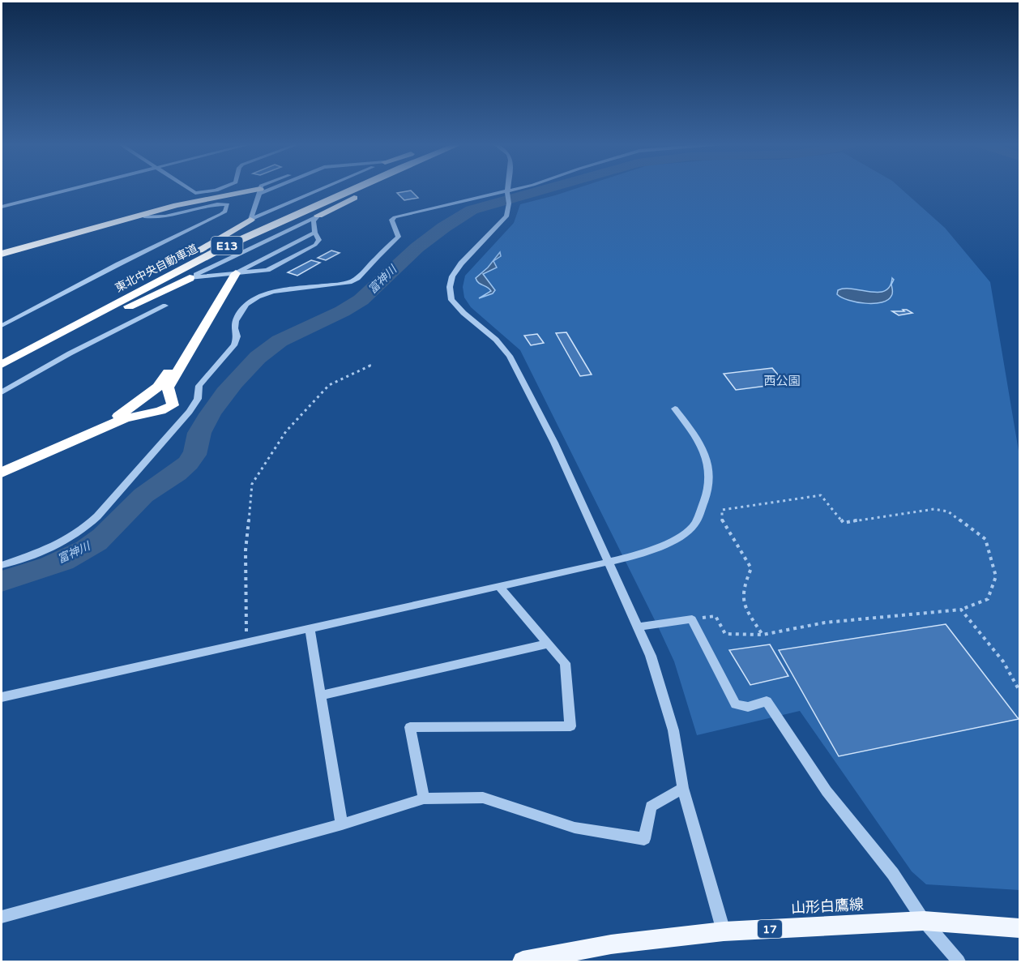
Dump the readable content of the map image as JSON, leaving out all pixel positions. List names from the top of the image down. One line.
{"streets":{"highway":["E13","東北中央自動車道"],"main road":["山形白鷹線","17"]},"water":["富神川"],"parks":["西公園"]}
